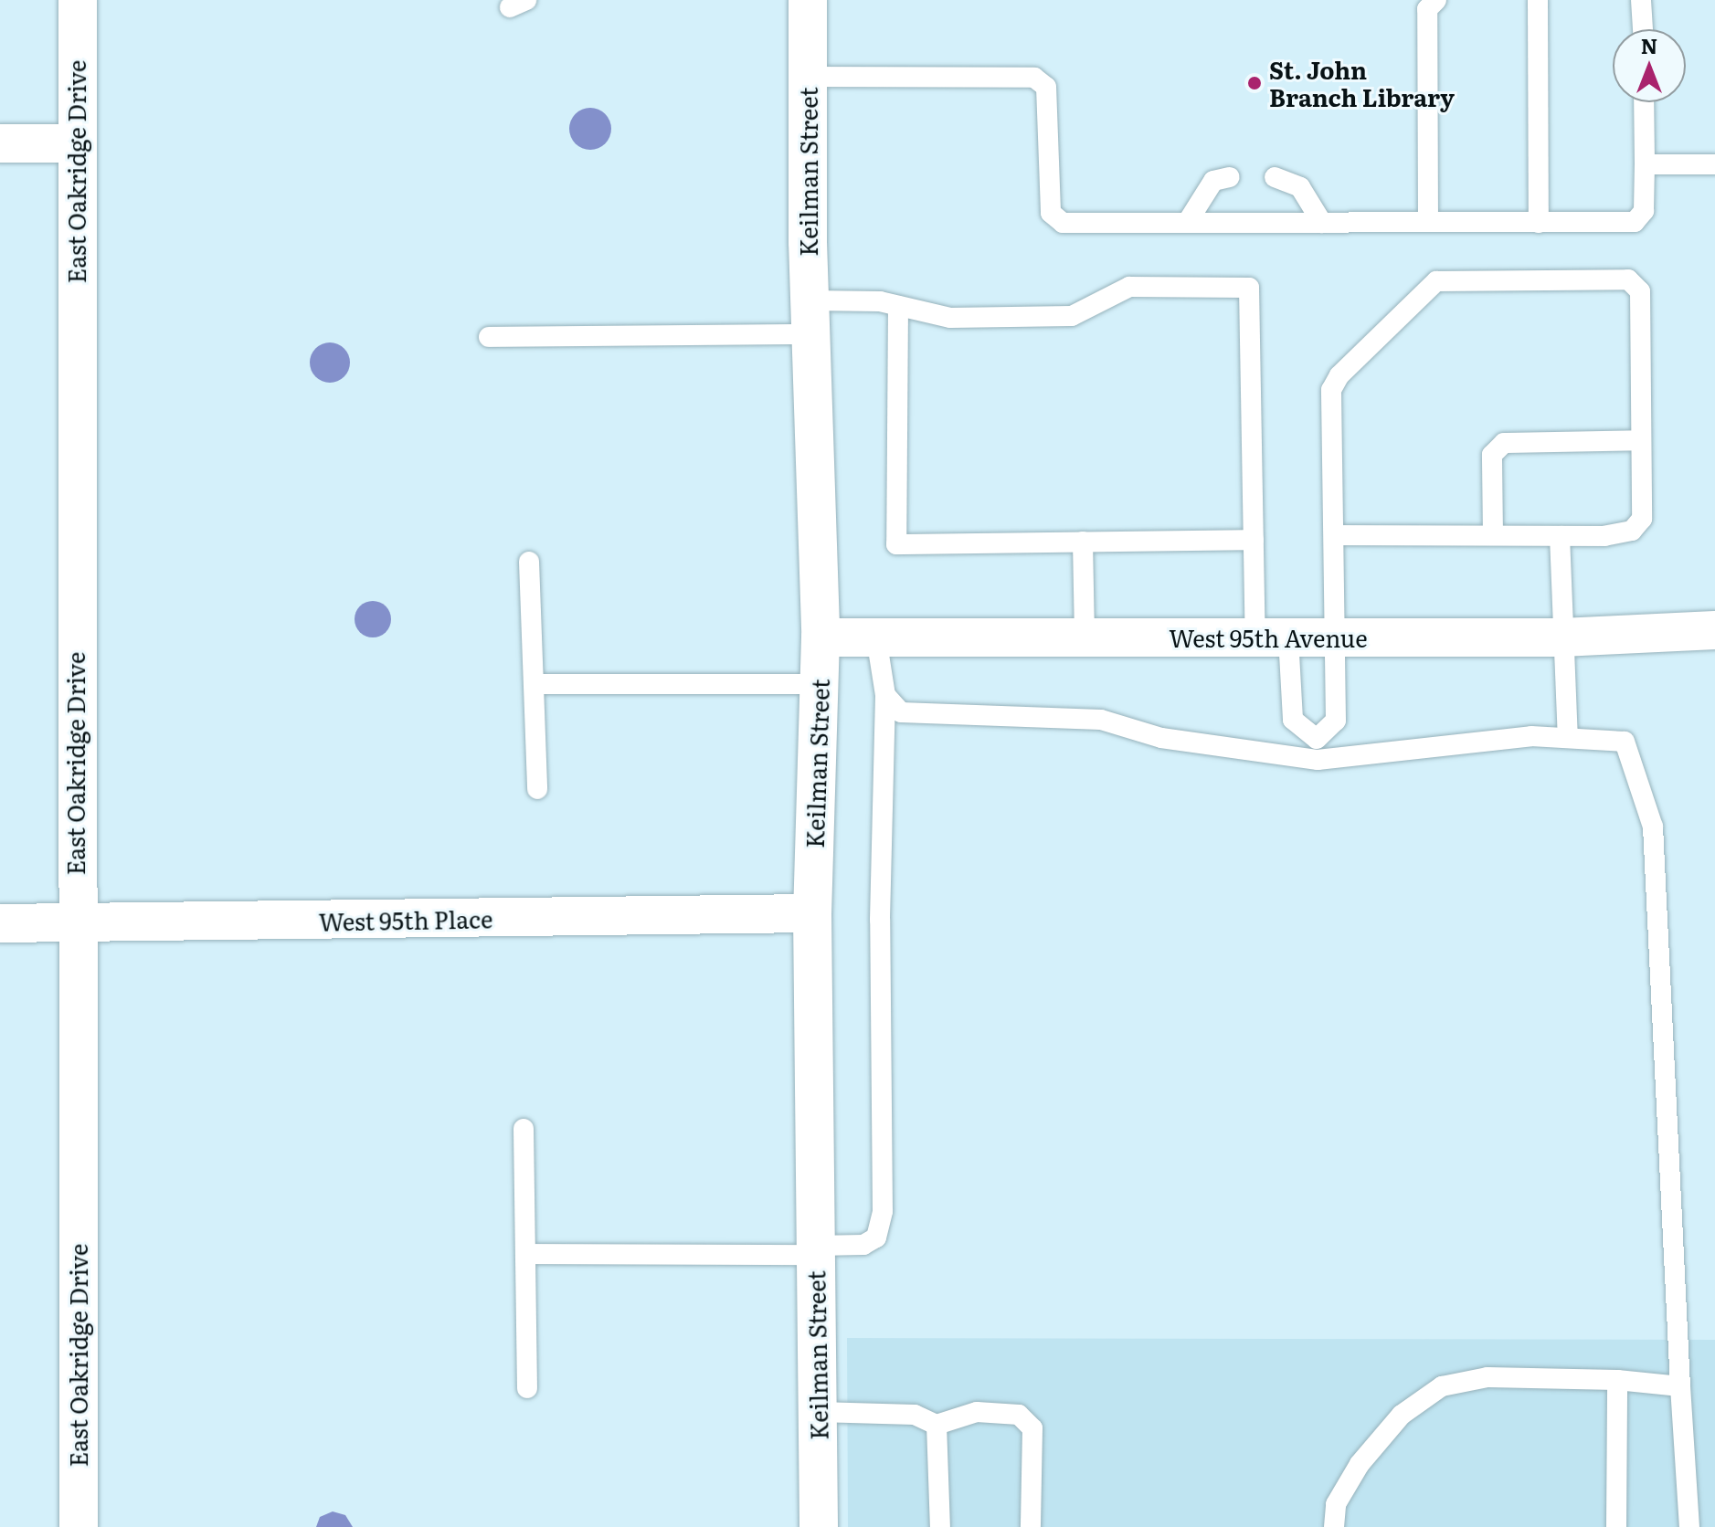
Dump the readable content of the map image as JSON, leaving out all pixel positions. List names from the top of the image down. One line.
{"streets":{"street":["East Oakridge Drive","Keilman Street","West 95th Avenue","West 95th Place"]},"crossings":[["East Oakridge Drive","West 95th Place"],["Keilman Street","West 95th Avenue"],["Keilman Street","West 95th Place"]],"places":["St. John Branch Library"],"north":"top"}
